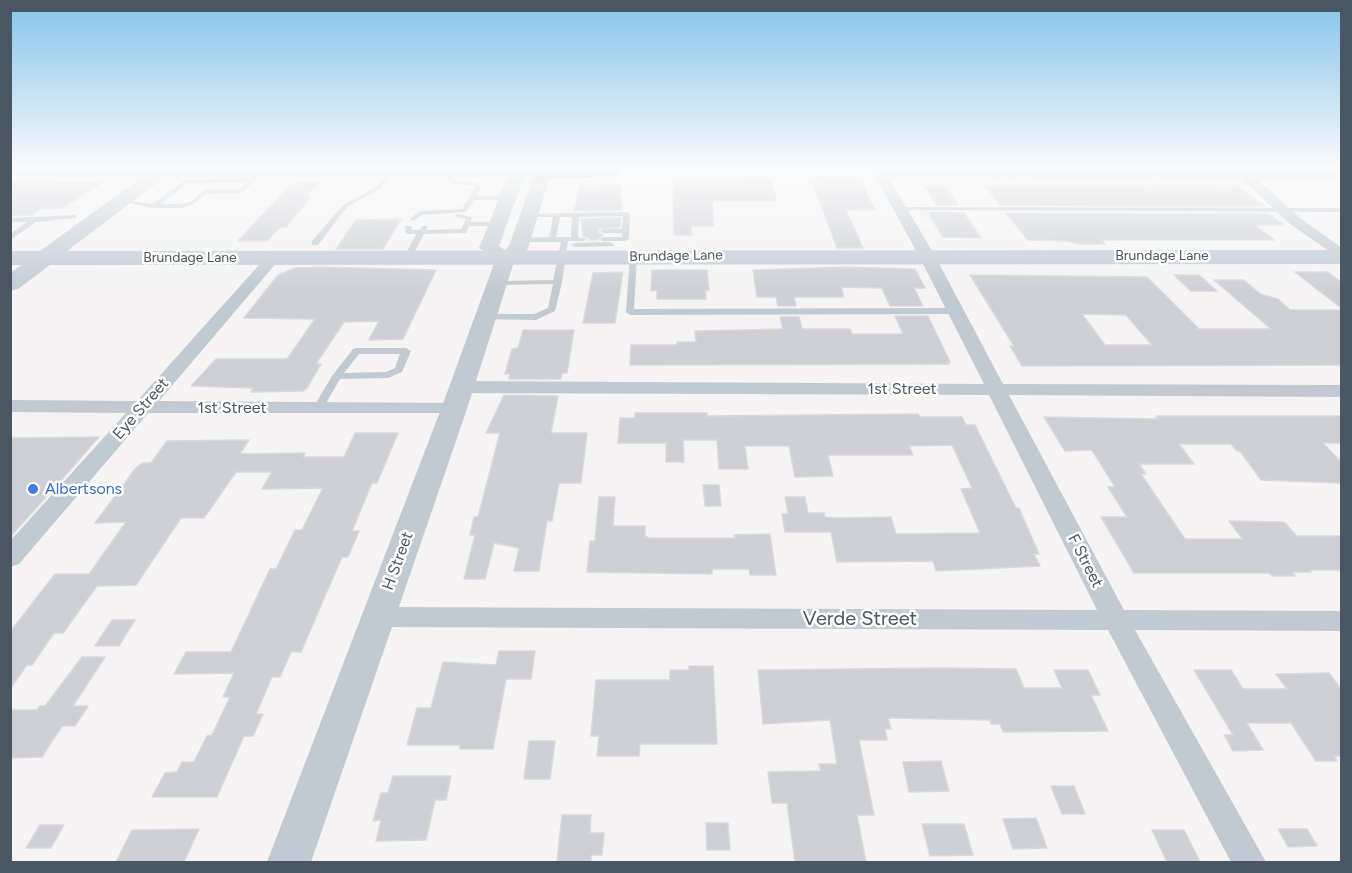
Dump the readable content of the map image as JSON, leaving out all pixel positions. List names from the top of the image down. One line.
{"streets":{"main road":["Brundage Lane"],"street":["1st Street","Eye Street","H Street","F Street","Verde Street"]},"crossings":[["Brundage Lane","Eye Street"],["Brundage Lane","H Street"],["Brundage Lane","F Street"],["1st Street","Eye Street"],["1st Street","H Street"],["1st Street","F Street"],["H Street","Verde Street"],["F Street","Verde Street"]],"places":["Albertsons"]}
